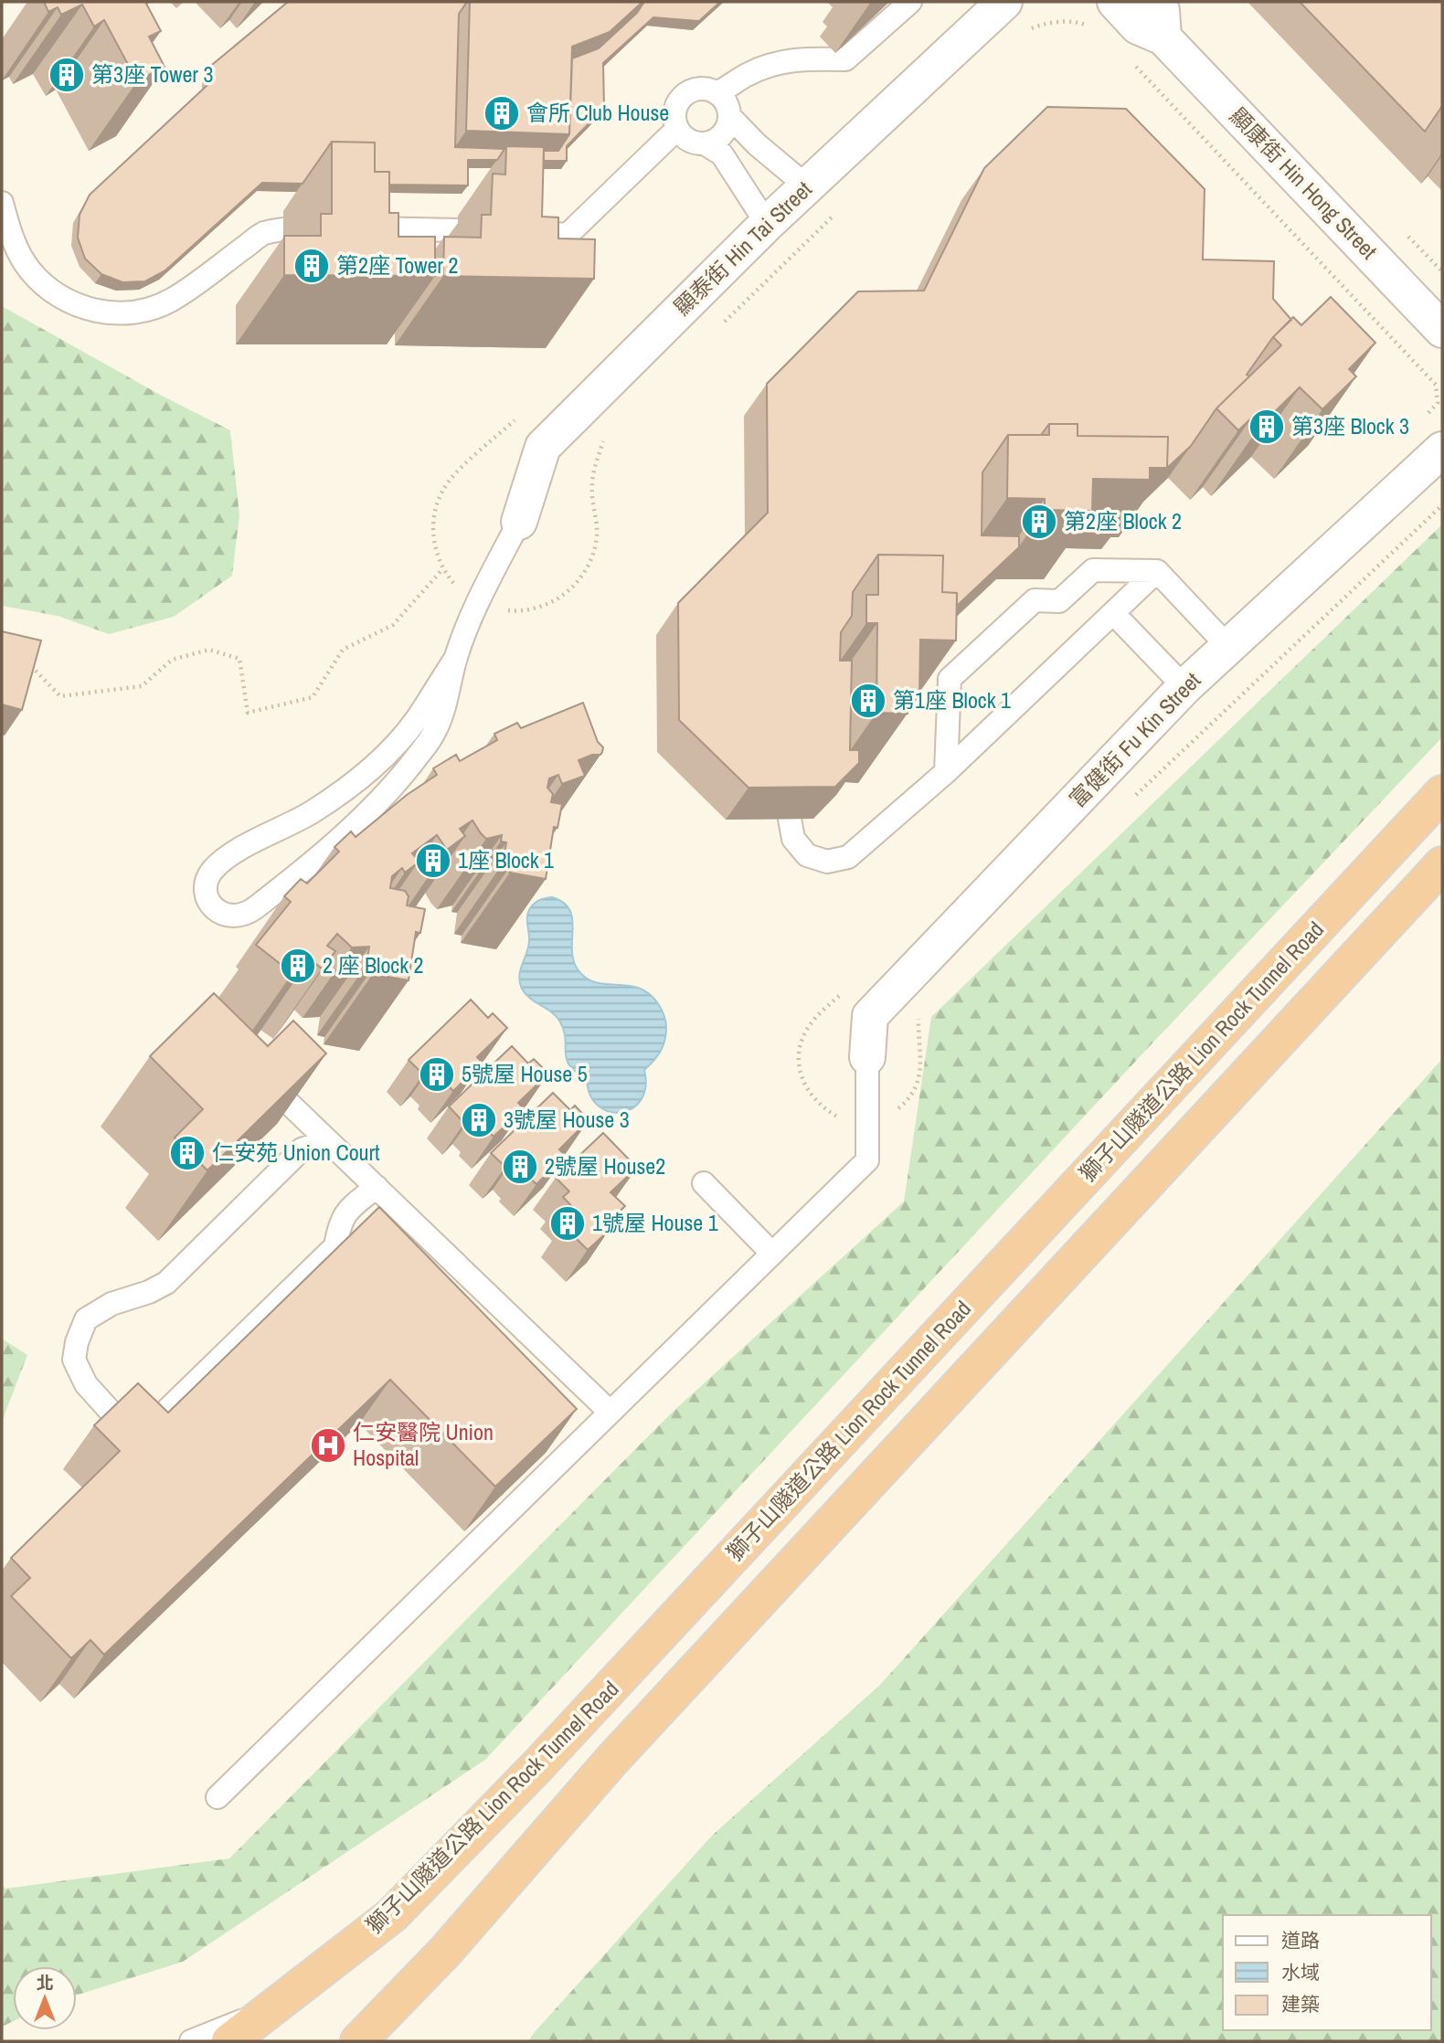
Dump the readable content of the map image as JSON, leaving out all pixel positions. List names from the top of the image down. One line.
{"streets":{"highway":["獅子山隧道公路 Lion Rock Tunnel Road"],"street":["顯康街 Hin Hong Street","顯泰街 Hin Tai Street","富健街 Fu Kin Street"]},"places":{"building":["第3座 Tower 3","會所 Club House","第2座 Tower 2","第3座 Block 3","第2座 Block 2","第1座 Block 1","1座 Block 1","2 座 Block 2","5號屋 House 5","3號屋 House 3","仁安苑 Union Court","2號屋 House2","1號屋 House 1"],"hospital":["仁安醫院 Union Hospital"]},"legend":["道路","水域","建築"],"north":"top"}
